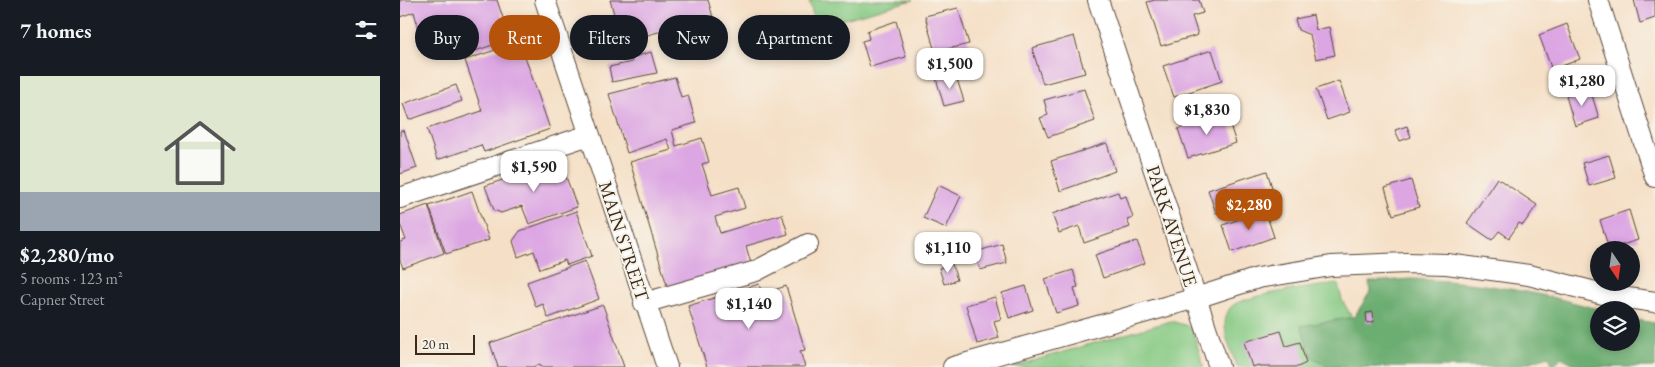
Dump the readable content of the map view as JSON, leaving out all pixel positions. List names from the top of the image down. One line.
{"streets":{"street":["PARK AVENUE","MAIN STREET"]},"scale_bar":"20 m","north":"bottom","page":{"heading":"7 homes","chip":["Buy","Rent","Filters","New","Apartment"],"price":["$1,500","$1,280","$1,830","$1,590","$2,280","$1,110","$1,140"],"list":[{"name":"$2,280/mo","note":"5 rooms · 123 m² · Capner Street"}],"scale":"20 m"}}
